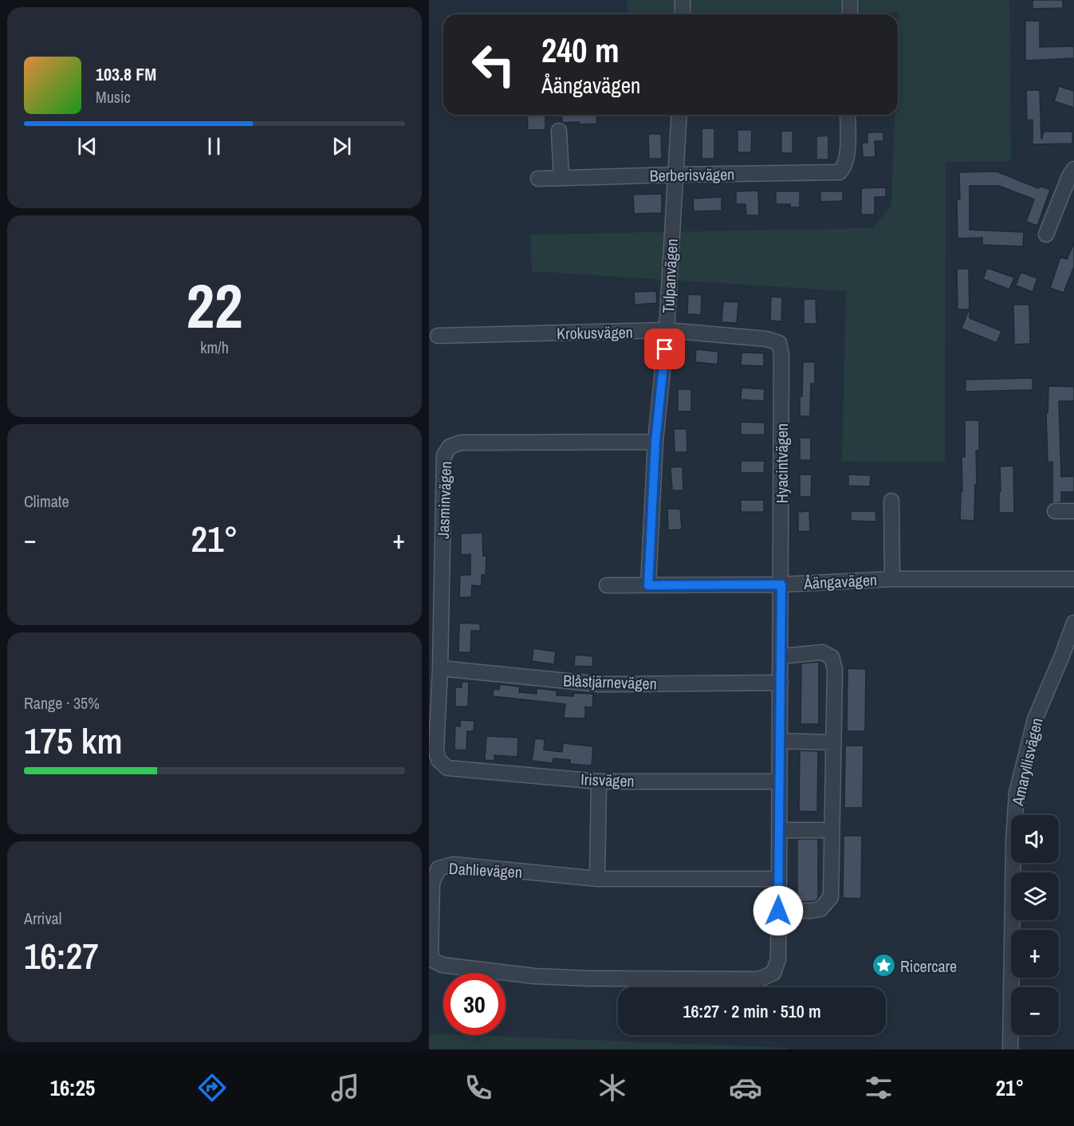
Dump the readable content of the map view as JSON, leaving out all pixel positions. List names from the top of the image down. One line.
{"streets":{"street":["Berberisvägen","Tulpanvägen","Krokusvägen","Hyacintvägen","Jasminvägen","Åängavägen","Blåstjärnevägen","Amaryllisvägen","Irisvägen","Dahlievägen"]},"crossings":[["Berberisvägen","Tulpanvägen"],["Tulpanvägen","Krokusvägen"],["Tulpanvägen","Jasminvägen"],["Tulpanvägen","Åängavägen"],["Krokusvägen","Hyacintvägen"],["Hyacintvägen","Åängavägen"],["Hyacintvägen","Blåstjärnevägen"],["Hyacintvägen","Irisvägen"],["Hyacintvägen","Dahlievägen"],["Jasminvägen","Blåstjärnevägen"],["Jasminvägen","Irisvägen"]],"places":{"place":["Ricercare"]},"page":{"turn":["240 m","Åängavägen"],"song":["103.8 FM","Music"],"tile":[["22","km/h"],"Climate",["Range · 35%","175 km"],["Arrival","16:27"]],"heat":["−","21°","+"],"map_buttons":["+","−"],"limit":"30","trip":"16:27 · 2 min · 510 m","tabs":["16:25","21°"]}}
